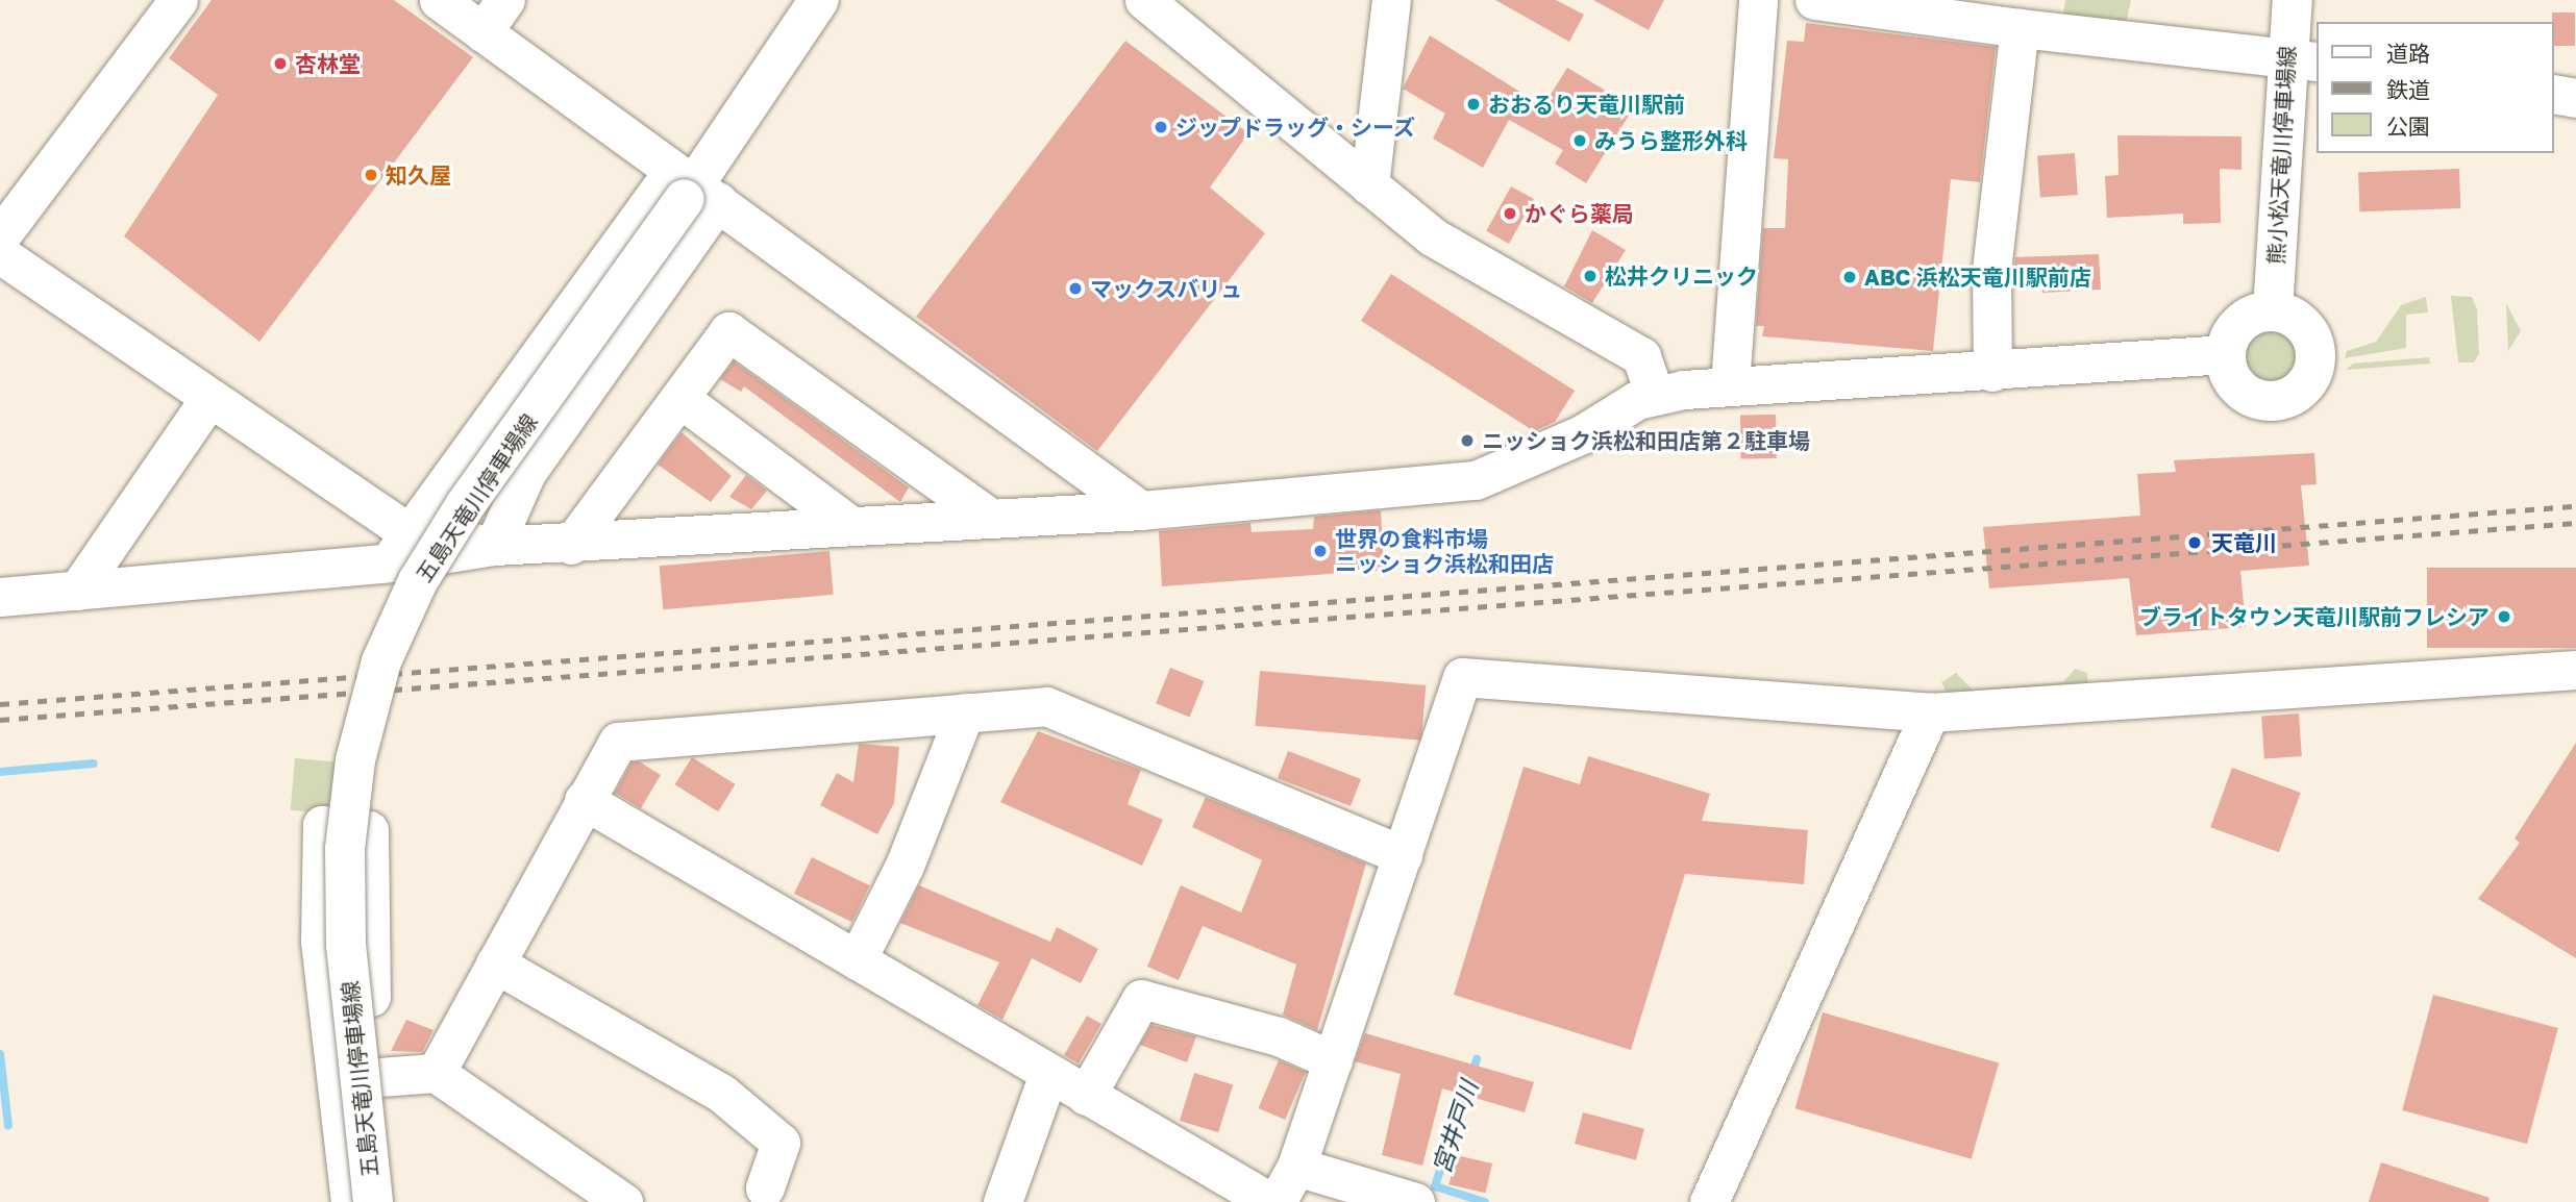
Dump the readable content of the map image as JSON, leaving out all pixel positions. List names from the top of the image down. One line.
{"streets":{"main road":["熊小松天竜川停車場線","五島天竜川停車場線"]},"water":["宮井戸川"],"places":["杏林堂","おおるり天竜川駅前","ジップドラッグ・シーズ","みうら整形外科","知久屋","かぐら薬局","松井クリニック","ABC 浜松天竜川駅前店","マックスバリュ","ニッショク浜松和田店第２駐車場","天竜川","世界の食料市場 ニッショク浜松和田店","ブライトタウン天竜川駅前フレシア"],"legend":["道路","鉄道","公園"]}
